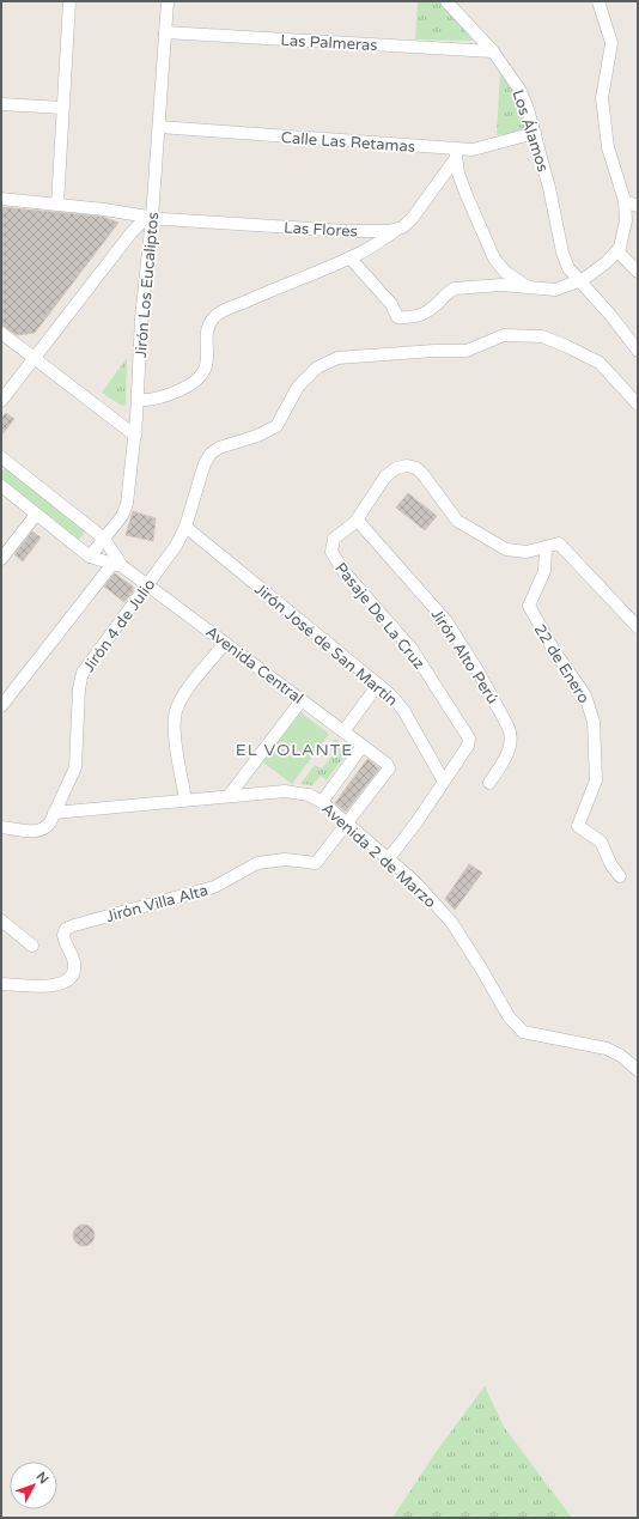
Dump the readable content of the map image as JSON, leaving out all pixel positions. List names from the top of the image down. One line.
{"streets":{"street":["Las Palmeras","Los Álamos","Calle Las Retamas","Las Flores","Jirón Los Eucaliptos","Pasaje De La Cruz","Jirón 4 de Julio","Jirón José de San Martín","Jirón Alto Perú","22 de Enero","Avenida Central","Avenida 2 de Marzo","Jirón Villa Alta"]},"crossings":[["Las Palmeras","Los Álamos"],["Las Palmeras","Jirón Los Eucaliptos"],["Los Álamos","Calle Las Retamas"],["Calle Las Retamas","Jirón Los Eucaliptos"],["Las Flores","Jirón Los Eucaliptos"],["Pasaje De La Cruz","Jirón José de San Martín"],["Pasaje De La Cruz","Jirón Alto Perú"],["Pasaje De La Cruz","Avenida 2 de Marzo"],["Jirón 4 de Julio","Jirón José de San Martín"],["Jirón 4 de Julio","Avenida Central"],["Jirón 4 de Julio","Avenida 2 de Marzo"],["Avenida Central","Avenida 2 de Marzo"],["Avenida Central","Jirón Villa Alta"],["Avenida 2 de Marzo","Jirón Villa Alta"]],"districts":["EL VOLANTE"],"north":"top right"}
